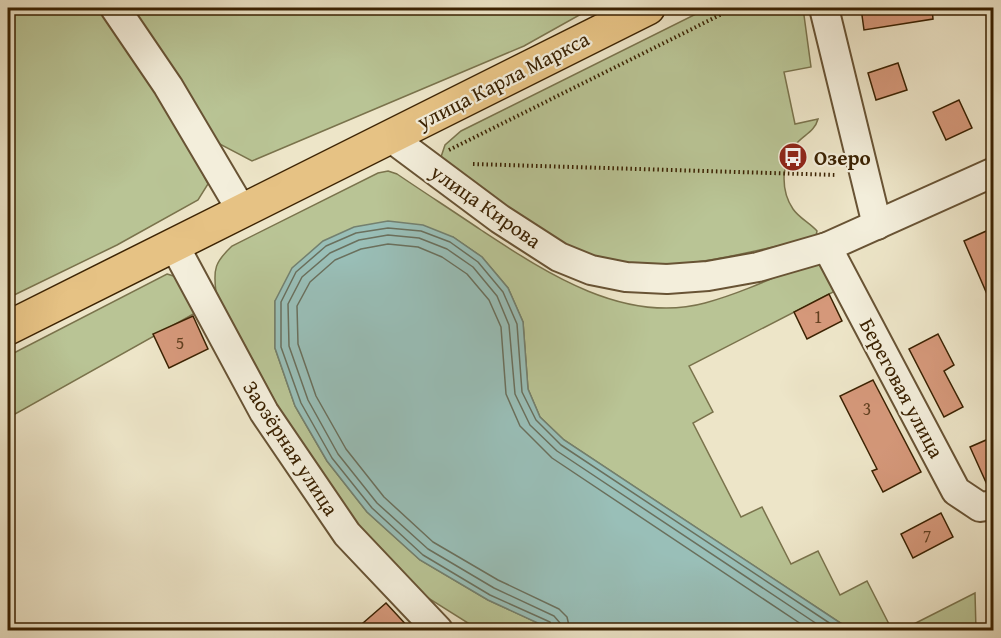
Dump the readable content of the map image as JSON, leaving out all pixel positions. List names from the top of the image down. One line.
{"streets":{"main road":["улица Карла Маркса"],"street":["улица Кирова","Береговая улица","Заозёрная улица"]},"crossings":[["улица Карла Маркса","улица Кирова"],["улица Кирова","Береговая улица"]],"places":{"bus stop":["Озеро"]},"house_numbers":["1","5","3","7"]}
